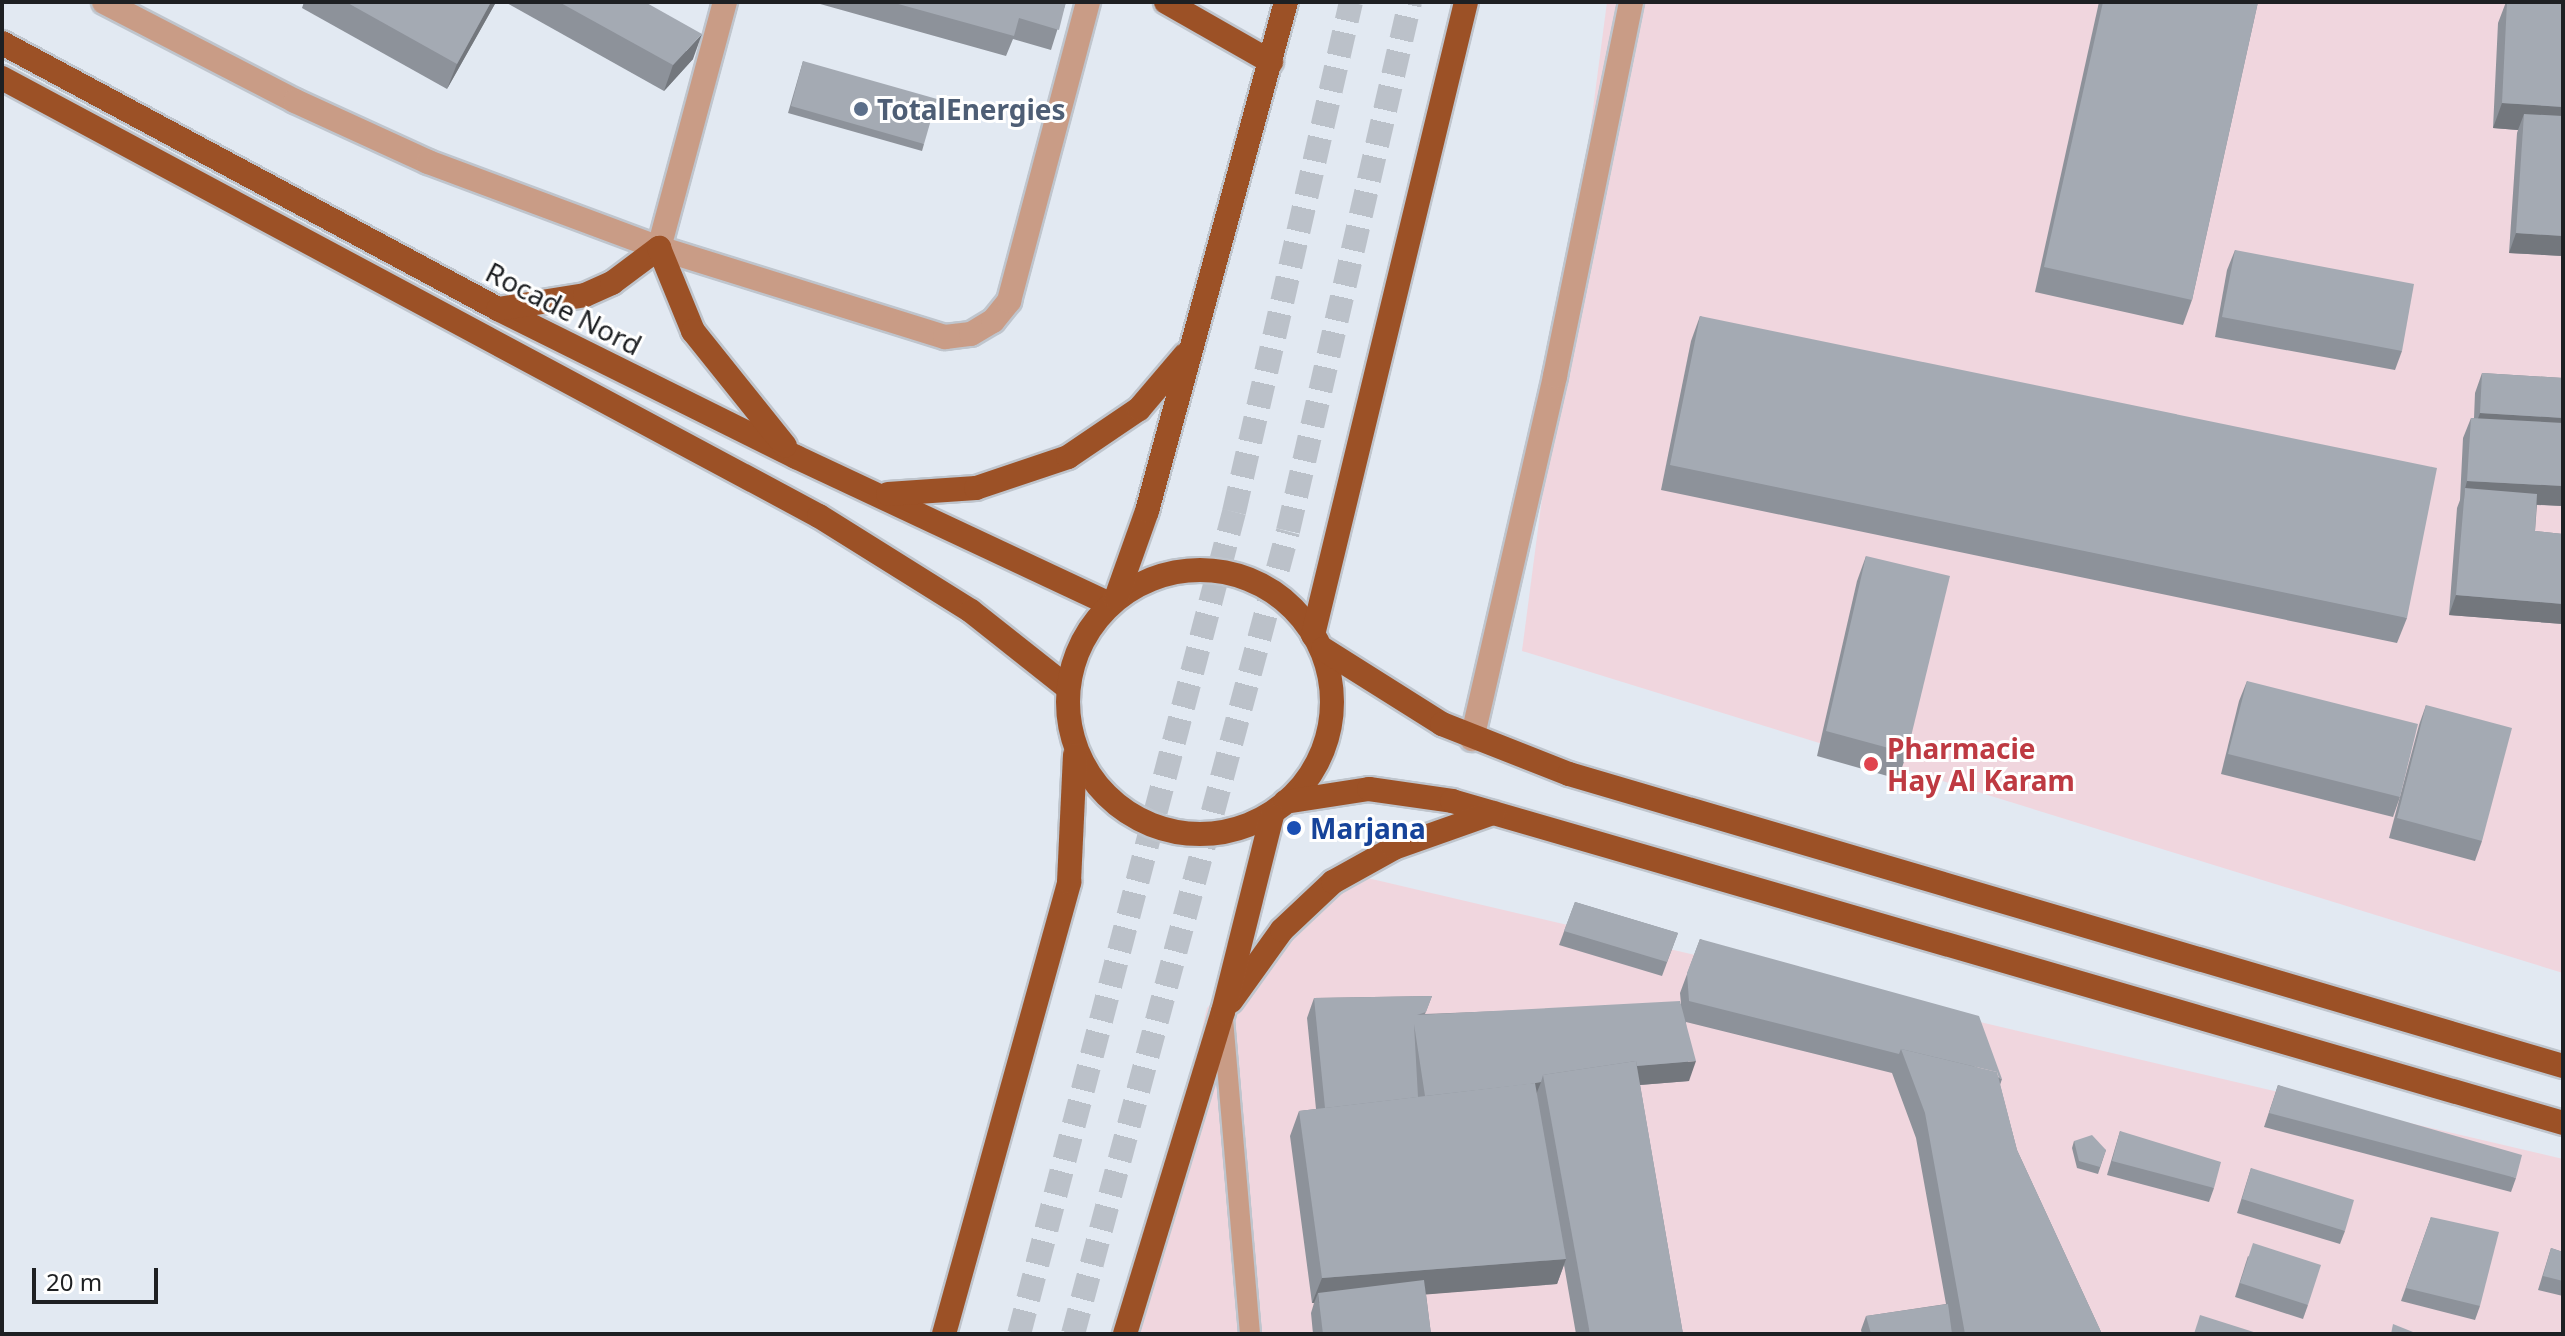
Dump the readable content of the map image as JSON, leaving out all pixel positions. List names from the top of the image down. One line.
{"streets":{"highway":["Rocade Nord"]},"places":["TotalEnergies","Pharmacie Hay Al Karam","Marjana"],"scale_bar":"20 m"}
